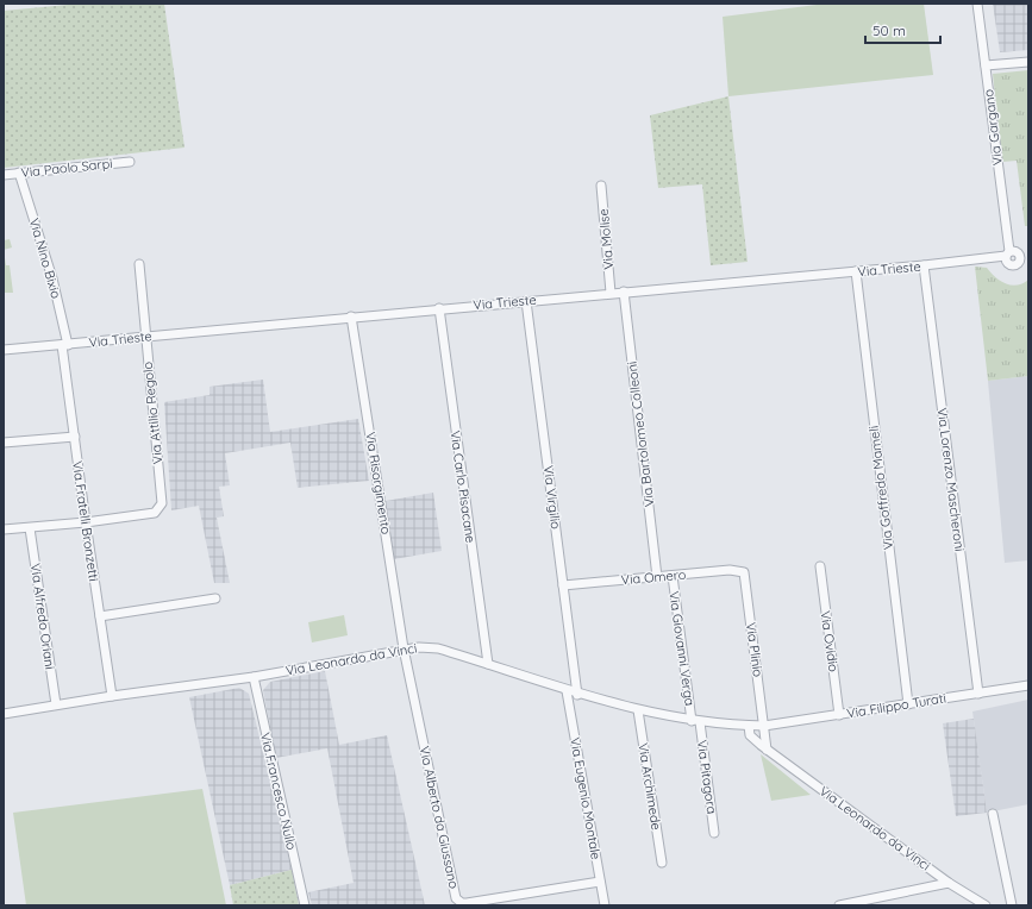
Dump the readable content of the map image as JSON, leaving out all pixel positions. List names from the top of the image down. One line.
{"streets":{"street":["Via Gargano","Via Paolo Sarpi","Via Molise","Via Nino Bixio","Via Trieste","Via Attilio Regolo","Via Bartolomeo Colleoni","Via Lorenzo Mascheroni","Via Risorgimento","Via Carlo Pisacane","Via Goffredo Mameli","Via Virgilio","Via Fratelli Bronzetti","Via Omero","Via Alfredo Oriani","Via Ovidio","Via Giovanni Verga","Via Plinio","Via Leonardo da Vinci","Via Filippo Turati","Via Pitagora","Via Archimede","Via Francesco Nullo","Via Eugenio Montale","Via Alberto da Giussano"]},"crossings":[["Via Gargano","Via Trieste"],["Via Paolo Sarpi","Via Nino Bixio"],["Via Molise","Via Trieste"],["Via Nino Bixio","Via Trieste"],["Via Nino Bixio","Via Fratelli Bronzetti"],["Via Trieste","Via Attilio Regolo"],["Via Trieste","Via Bartolomeo Colleoni"],["Via Trieste","Via Lorenzo Mascheroni"],["Via Trieste","Via Risorgimento"],["Via Trieste","Via Carlo Pisacane"],["Via Trieste","Via Goffredo Mameli"],["Via Trieste","Via Virgilio"],["Via Trieste","Via Fratelli Bronzetti"],["Via Attilio Regolo","Via Fratelli Bronzetti"],["Via Bartolomeo Colleoni","Via Omero"],["Via Lorenzo Mascheroni","Via Filippo Turati"],["Via Risorgimento","Via Leonardo da Vinci"],["Via Risorgimento","Via Alberto da Giussano"],["Via Carlo Pisacane","Via Leonardo da Vinci"],["Via Goffredo Mameli","Via Filippo Turati"],["Via Virgilio","Via Omero"],["Via Virgilio","Via Leonardo da Vinci"],["Via Fratelli Bronzetti","Via Leonardo da Vinci"],["Via Omero","Via Giovanni Verga"],["Via Omero","Via Plinio"],["Via Alfredo Oriani","Via Leonardo da Vinci"],["Via Ovidio","Via Filippo Turati"],["Via Giovanni Verga","Via Leonardo da Vinci"],["Via Giovanni Verga","Via Pitagora"],["Via Plinio","Via Leonardo da Vinci"],["Via Plinio","Via Filippo Turati"],["Via Leonardo da Vinci","Via Filippo Turati"],["Via Leonardo da Vinci","Via Pitagora"],["Via Leonardo da Vinci","Via Archimede"],["Via Leonardo da Vinci","Via Francesco Nullo"],["Via Leonardo da Vinci","Via Eugenio Montale"],["Via Leonardo da Vinci","Via Alberto da Giussano"],["Via Eugenio Montale","Via Alberto da Giussano"]],"scale_bar":"50 m"}
